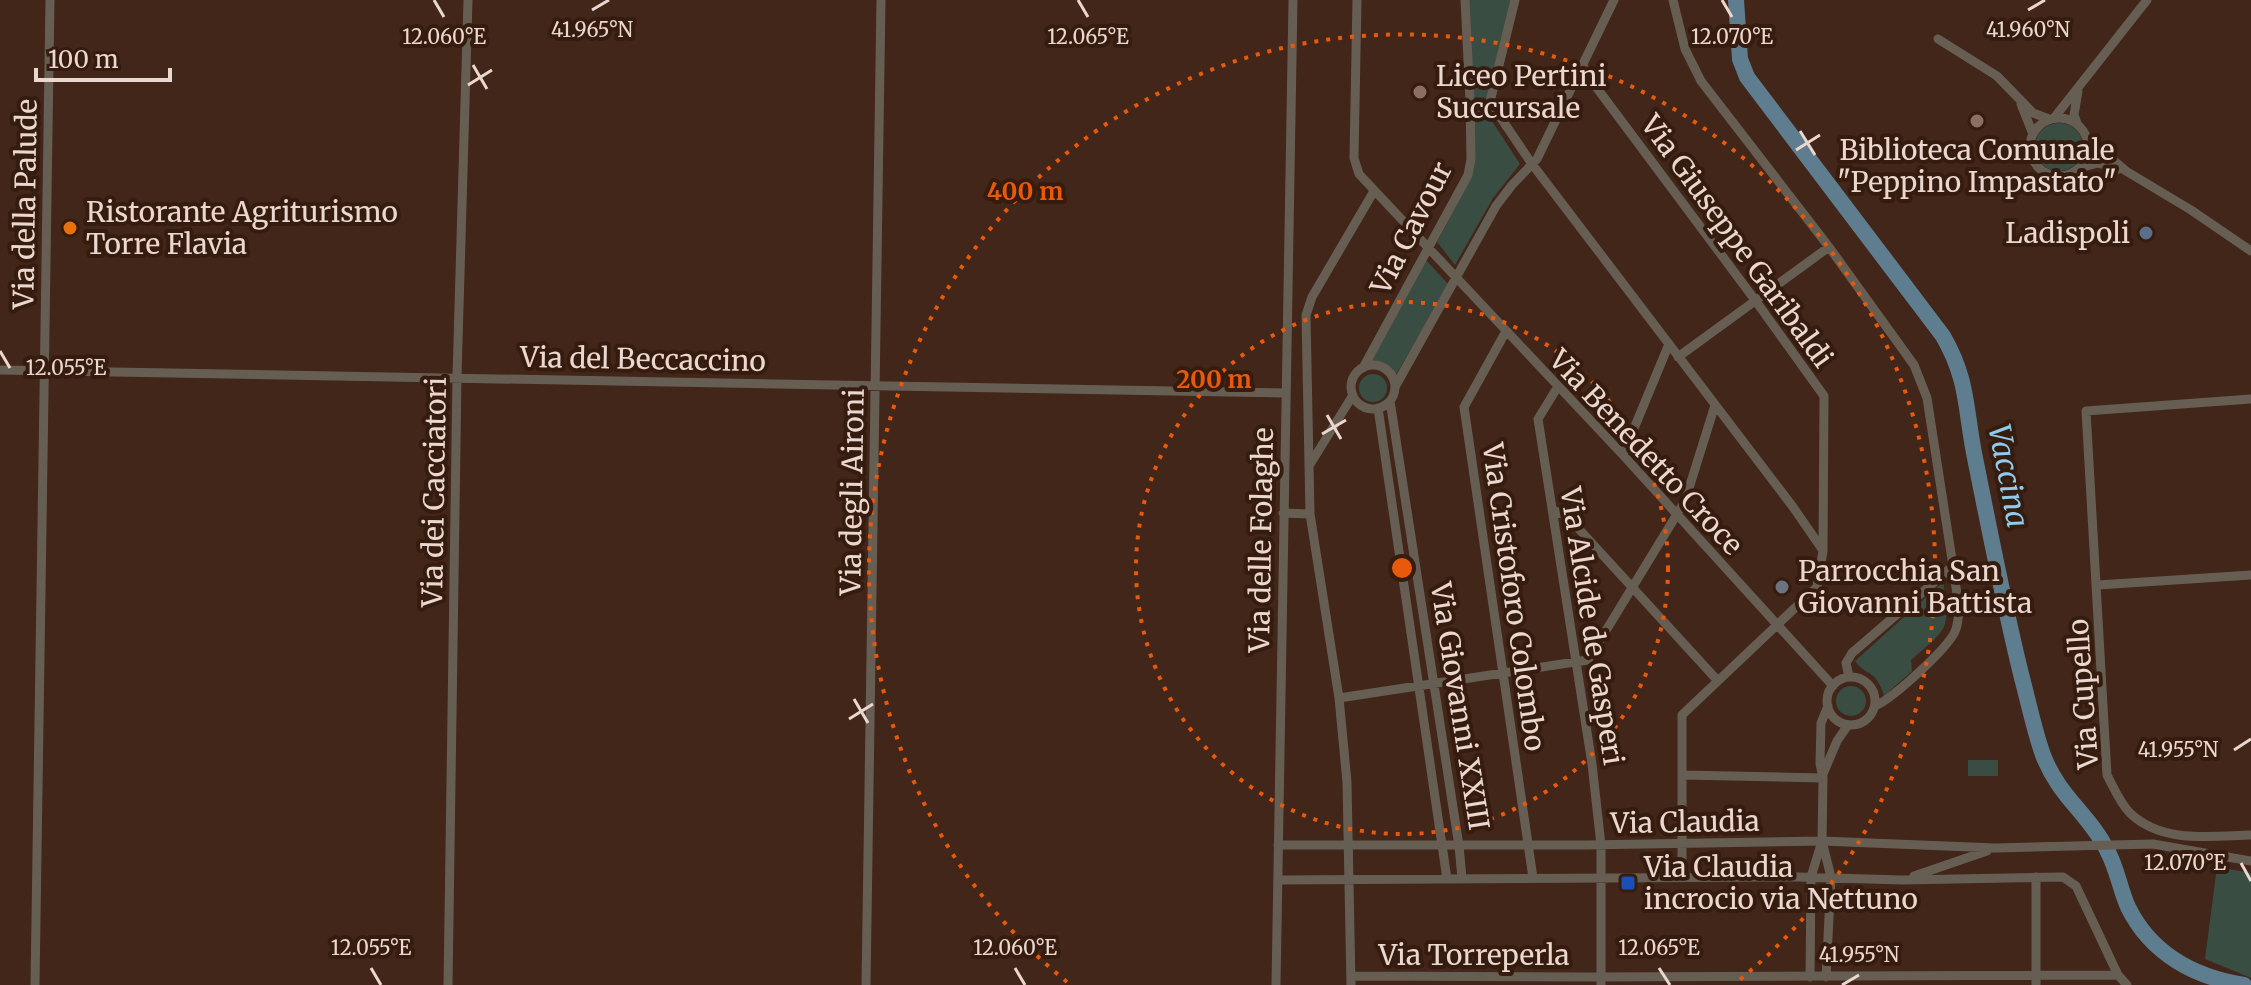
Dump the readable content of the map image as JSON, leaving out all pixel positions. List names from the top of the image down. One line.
{"streets":{"street":["Via della Palude","Via Cavour","Via Giuseppe Garibaldi","Via del Beccaccino","Via Benedetto Croce","Via dei Cacciatori","Via degli Aironi","Via delle Folaghe","Via Cristoforo Colombo","Via Alcide de Gasperi","Via Cupello","Via Giovanni XXIII","Via Claudia","Via Torreperla"]},"crossings":[["Via della Palude","Via del Beccaccino"],["Via Cavour","Via Benedetto Croce"],["Via Cavour","Via Giovanni XXIII"],["Via Giuseppe Garibaldi","Via Benedetto Croce"],["Via Giuseppe Garibaldi","Via Claudia"],["Via del Beccaccino","Via dei Cacciatori"],["Via del Beccaccino","Via degli Aironi"],["Via del Beccaccino","Via delle Folaghe"],["Via Benedetto Croce","Via Cristoforo Colombo"],["Via Benedetto Croce","Via Alcide de Gasperi"],["Via delle Folaghe","Via Claudia"],["Via Cristoforo Colombo","Via Claudia"],["Via Alcide de Gasperi","Via Claudia"],["Via Alcide de Gasperi","Via Torreperla"],["Via Giovanni XXIII","Via Claudia"]],"water":["Vaccina"],"places":{"other":["Liceo Pertini Succursale","Biblioteca Comunale \"Peppino Impastato\"","Ristorante Agriturismo Torre Flavia","Ladispoli","Parrocchia San Giovanni Battista"],"transit":["Via Claudia incrocio via Nettuno"]},"scale_bar":"100 m","coordinates":["41.960°N","41.965°N","12.060°E","12.065°E","12.070°E","12.055°E","41.955°N"],"rings":["400 m","200 m"]}
